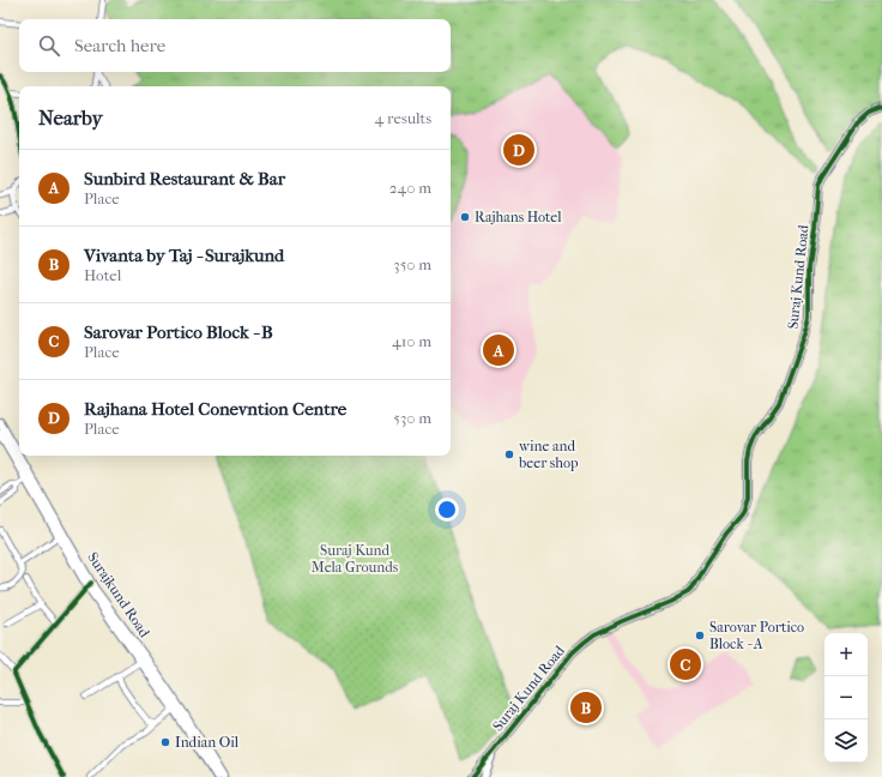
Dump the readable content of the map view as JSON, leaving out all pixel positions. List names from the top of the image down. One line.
{"streets":{"street":["Suraj Kund Road","Surajkund Road"]},"parks":["Suraj Kund Mela Grounds"],"places":["Rajhans Hotel","wine and beer shop","Sarovar Portico Block - A","Indian Oil"],"page":{"search":"Search here","heading":["Nearby","4 results"],"pins":["D","A","C","B"],"list":[{"mark":"A","name":"Sunbird Restaurant & Bar","note":"Place","value":"240 m"},{"mark":"B","name":"Vivanta by Taj - Surajkund","note":"Hotel","value":"350 m"},{"mark":"C","name":"Sarovar Portico Block - B","note":"Place","value":"410 m"},{"mark":"D","name":"Rajhana Hotel Conevntion Centre","note":"Place","value":"530 m"}],"map_buttons":["+","−"]}}
